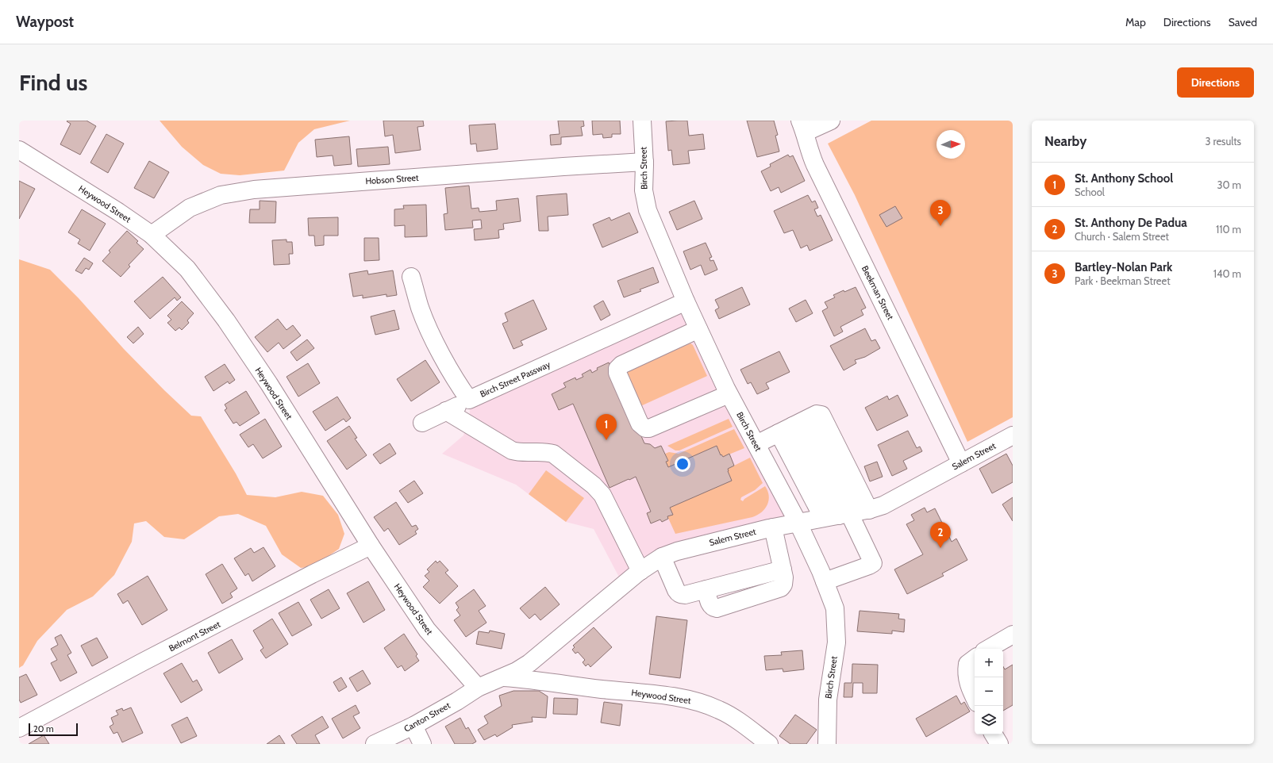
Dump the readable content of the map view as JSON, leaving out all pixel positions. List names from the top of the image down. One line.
{"streets":{"street":["Birch Street","Hobson Street","Heywood Street","Beekman Street","Birch Street Passway","Salem Street","Belmont Street","Canton Street"]},"crossings":[["Birch Street","Hobson Street"],["Birch Street","Birch Street Passway"],["Birch Street","Salem Street"],["Hobson Street","Heywood Street"],["Heywood Street","Salem Street"],["Heywood Street","Belmont Street"],["Heywood Street","Canton Street"],["Beekman Street","Salem Street"],["Salem Street","Canton Street"]],"scale_bar":"20 m","north":"right","page":{"header":"Waypost","nav":["Map","Directions","Saved"],"buttons":"Directions","title":"Find us","heading":["Nearby","3 results"],"list":[{"mark":"1","name":"St. Anthony School","note":"School","value":"30 m"},{"mark":"2","name":"St. Anthony De Padua","note":"Church · Salem Street","value":"110 m"},{"mark":"3","name":"Bartley-Nolan Park","note":"Park · Beekman Street","value":"140 m"}],"pins":["3","1","2"],"map_buttons":["+","−"],"scale":"20 m"}}
